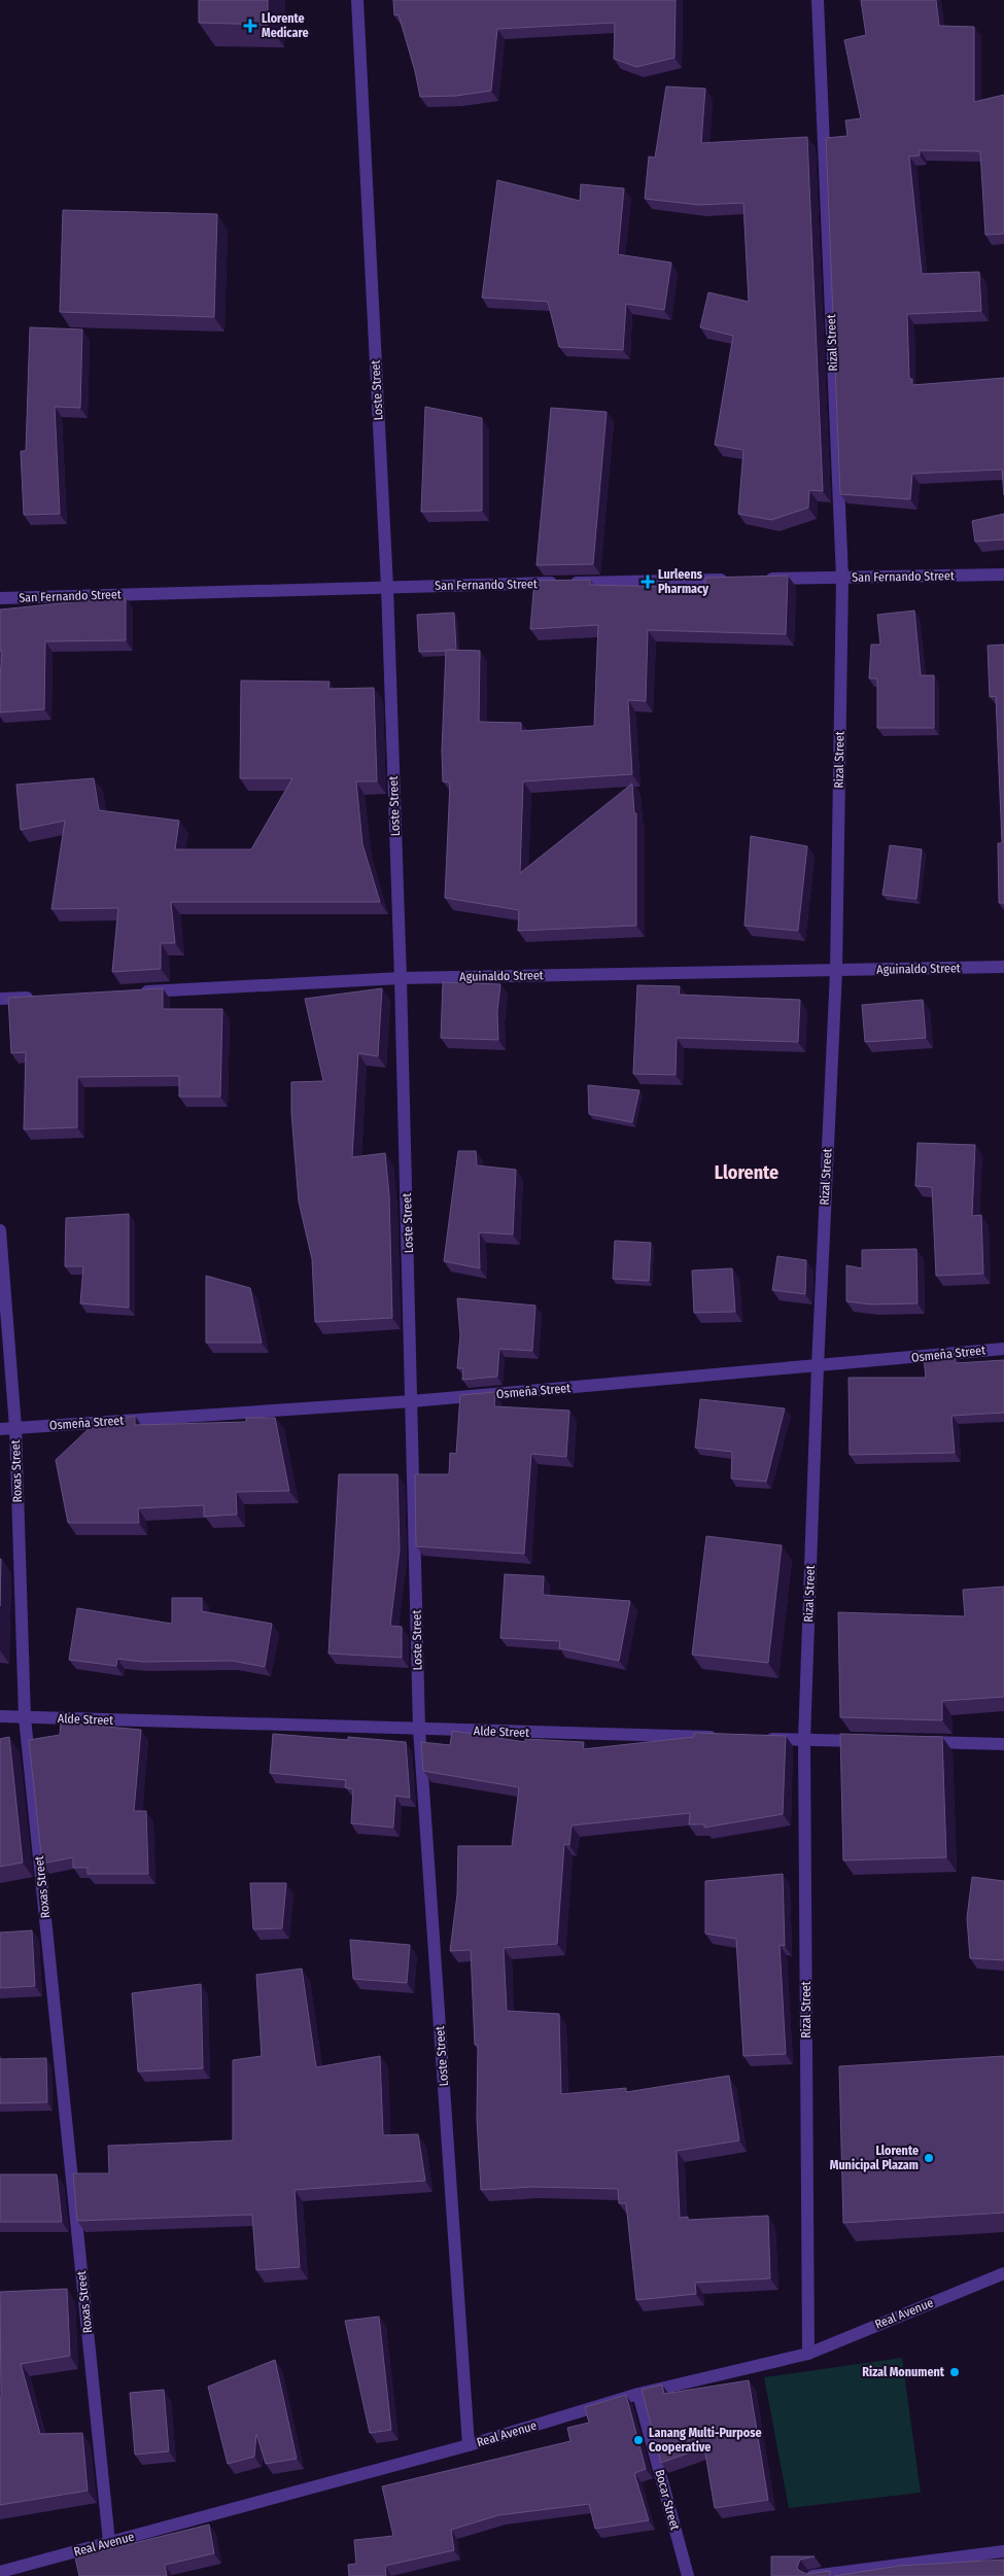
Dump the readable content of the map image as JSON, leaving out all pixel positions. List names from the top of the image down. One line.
{"streets":{"street":["Rizal Street","Loste Street","San Fernando Street","Aguinaldo Street","Osmeña Street","Roxas Street","Alde Street","Real Avenue","Bocar Street"]},"crossings":[["Rizal Street","San Fernando Street"],["Rizal Street","Aguinaldo Street"],["Rizal Street","Osmeña Street"],["Rizal Street","Real Avenue"],["Loste Street","San Fernando Street"],["Loste Street","Aguinaldo Street"],["Loste Street","Osmeña Street"],["Loste Street","Alde Street"],["Loste Street","Real Avenue"],["Osmeña Street","Roxas Street"],["Roxas Street","Alde Street"],["Roxas Street","Real Avenue"],["Real Avenue","Bocar Street"]],"districts":["Llorente"],"places":{"health":["Llorente Medicare","Lurleens Pharmacy"],"other":["Llorente Municipal Plazam","Rizal Monument","Lanang Multi-Purpose Cooperative"]}}
